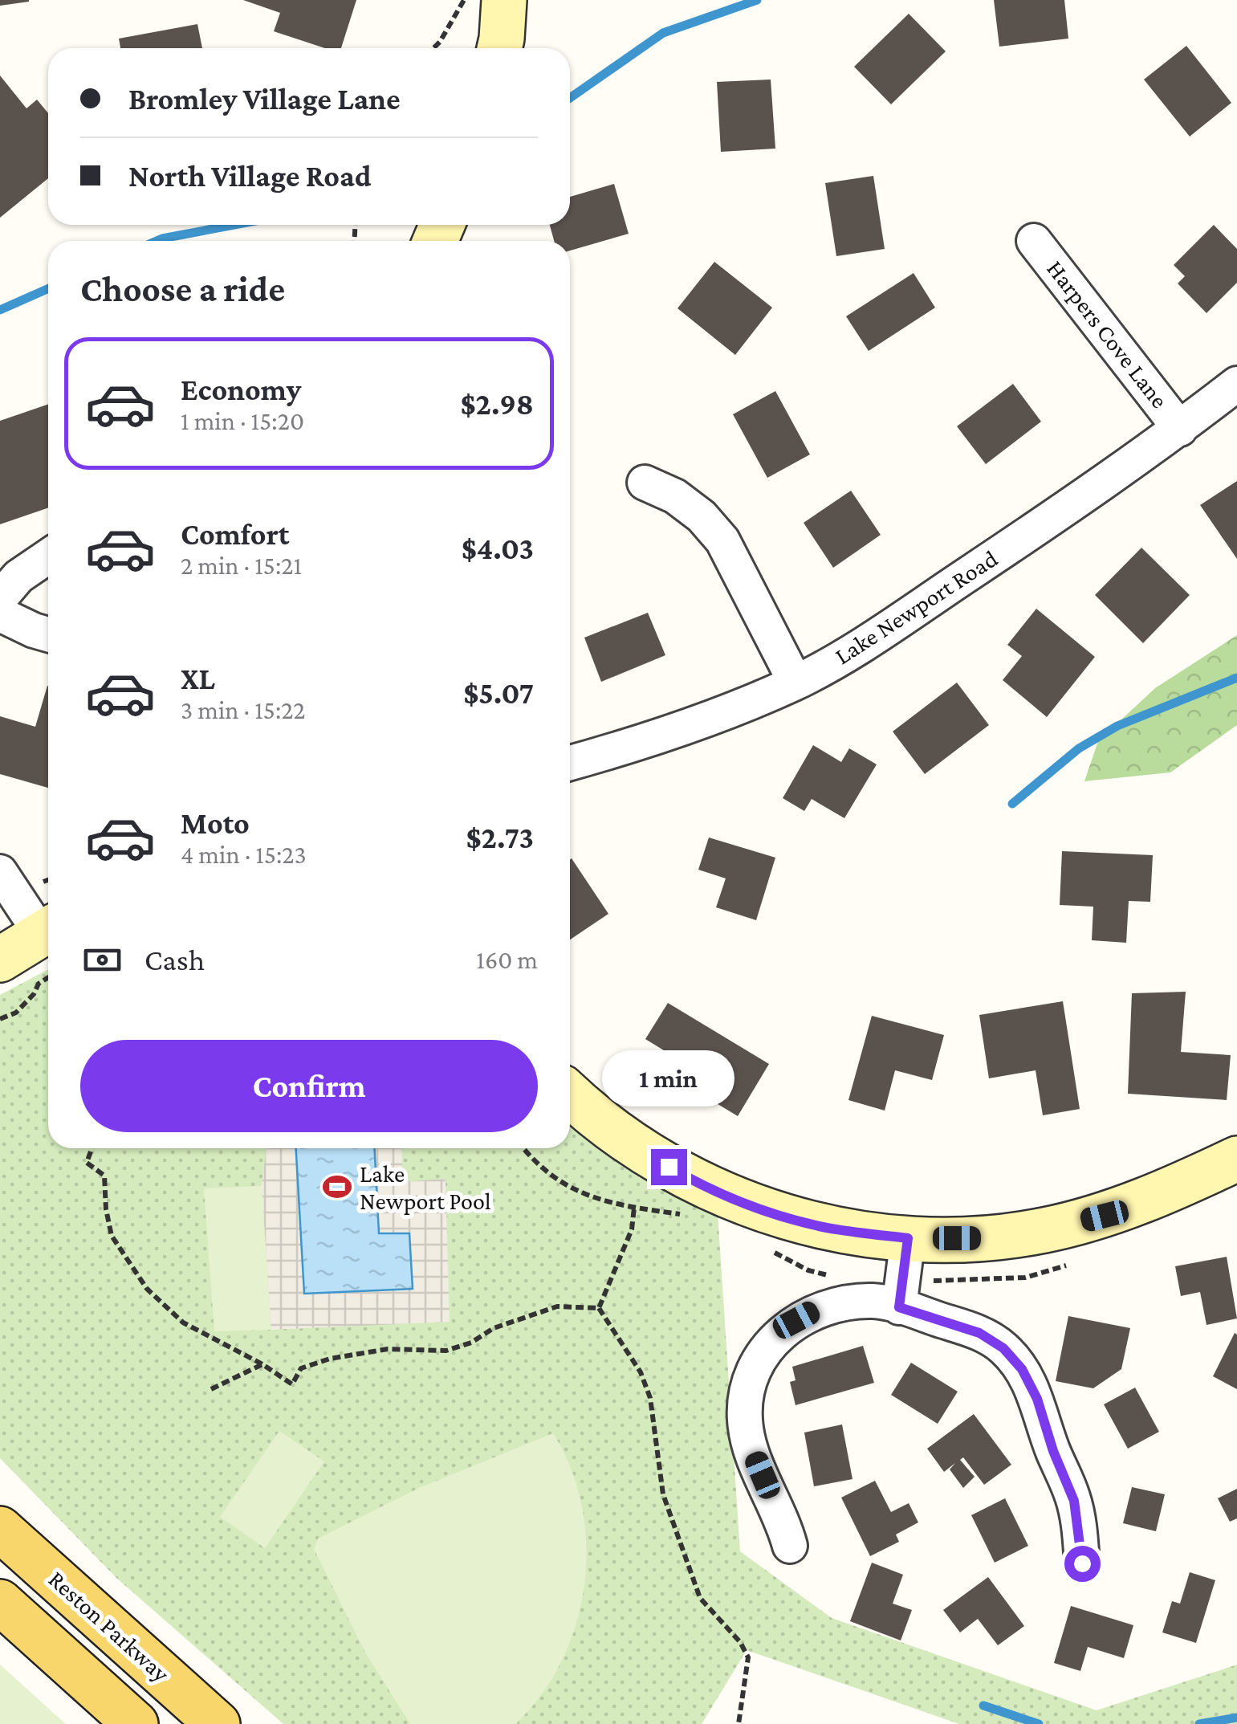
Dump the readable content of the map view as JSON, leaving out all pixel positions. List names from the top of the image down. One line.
{"streets":{"main road":["Reston Parkway"],"street":["Harpers Cove Lane","Lake Newport Road"]},"crossings":[["Harpers Cove Lane","Lake Newport Road"]],"places":{"sports":["Lake Newport Pool"]},"page":{"banner":["Bromley Village Lane","North Village Road"],"heading":"Choose a ride","list":[{"name":"Economy","note":"1 min · 15:20","value":"$2.98"},{"name":"Comfort","note":"2 min · 15:21","value":"$4.03"},{"name":"XL","note":"3 min · 15:22","value":"$5.07"},{"name":"Moto","note":"4 min · 15:23","value":"$2.73"}],"pay":["Cash","160 m"],"buttons":"Confirm","bubble":"1 min"}}
